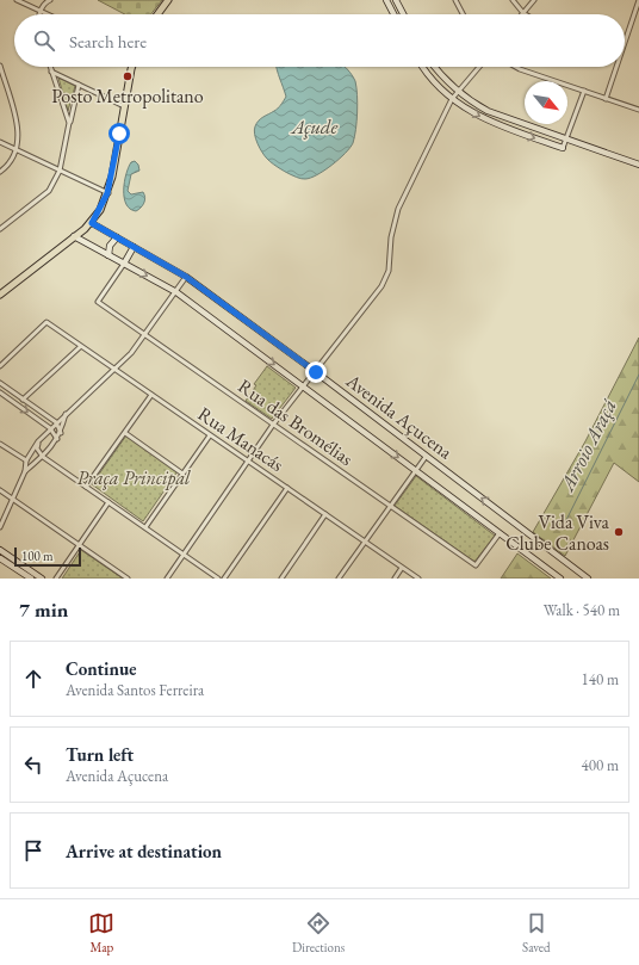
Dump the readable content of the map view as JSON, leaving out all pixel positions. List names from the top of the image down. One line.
{"streets":{"main road":["Avenida Açucena"],"street":["Rua das Bromélias","Rua Manacás"]},"crossings":[["Avenida Açucena","Rua das Bromélias"]],"water":["Açude","Arroio Araçá"],"parks":["Praça Principal"],"places":["Posto Metropolitano","Vida Viva Clube Canoas"],"scale_bar":"100 m","north":"bottom right","page":{"search":"Search here","scale":"100 m","heading":["7 min","Walk · 540 m"],"list":[["Continue","Avenida Santos Ferreira","140 m"],["Turn left","Avenida Açucena","400 m"],"Arrive at destination"],"nav":["Map","Directions","Saved"]}}
